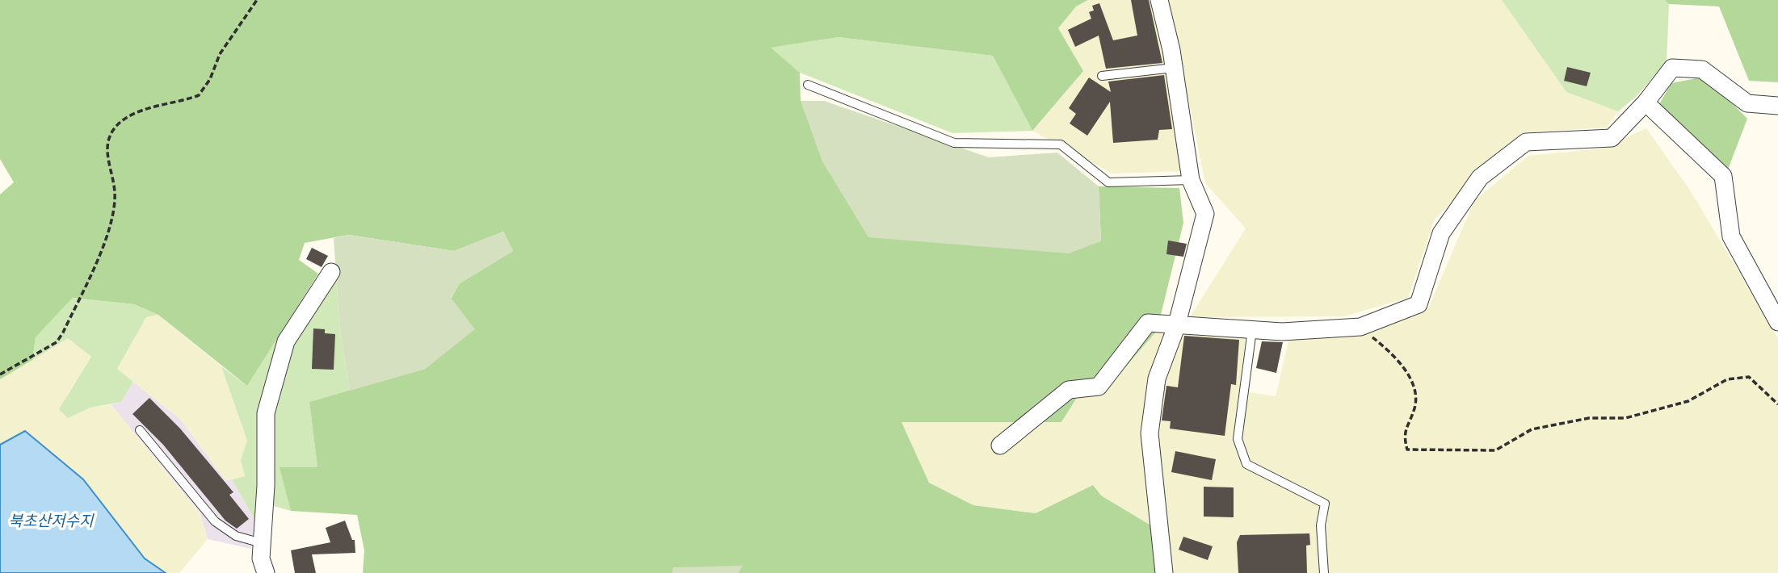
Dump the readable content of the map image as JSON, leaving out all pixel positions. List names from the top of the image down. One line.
{"water":["북초산저수지"]}
